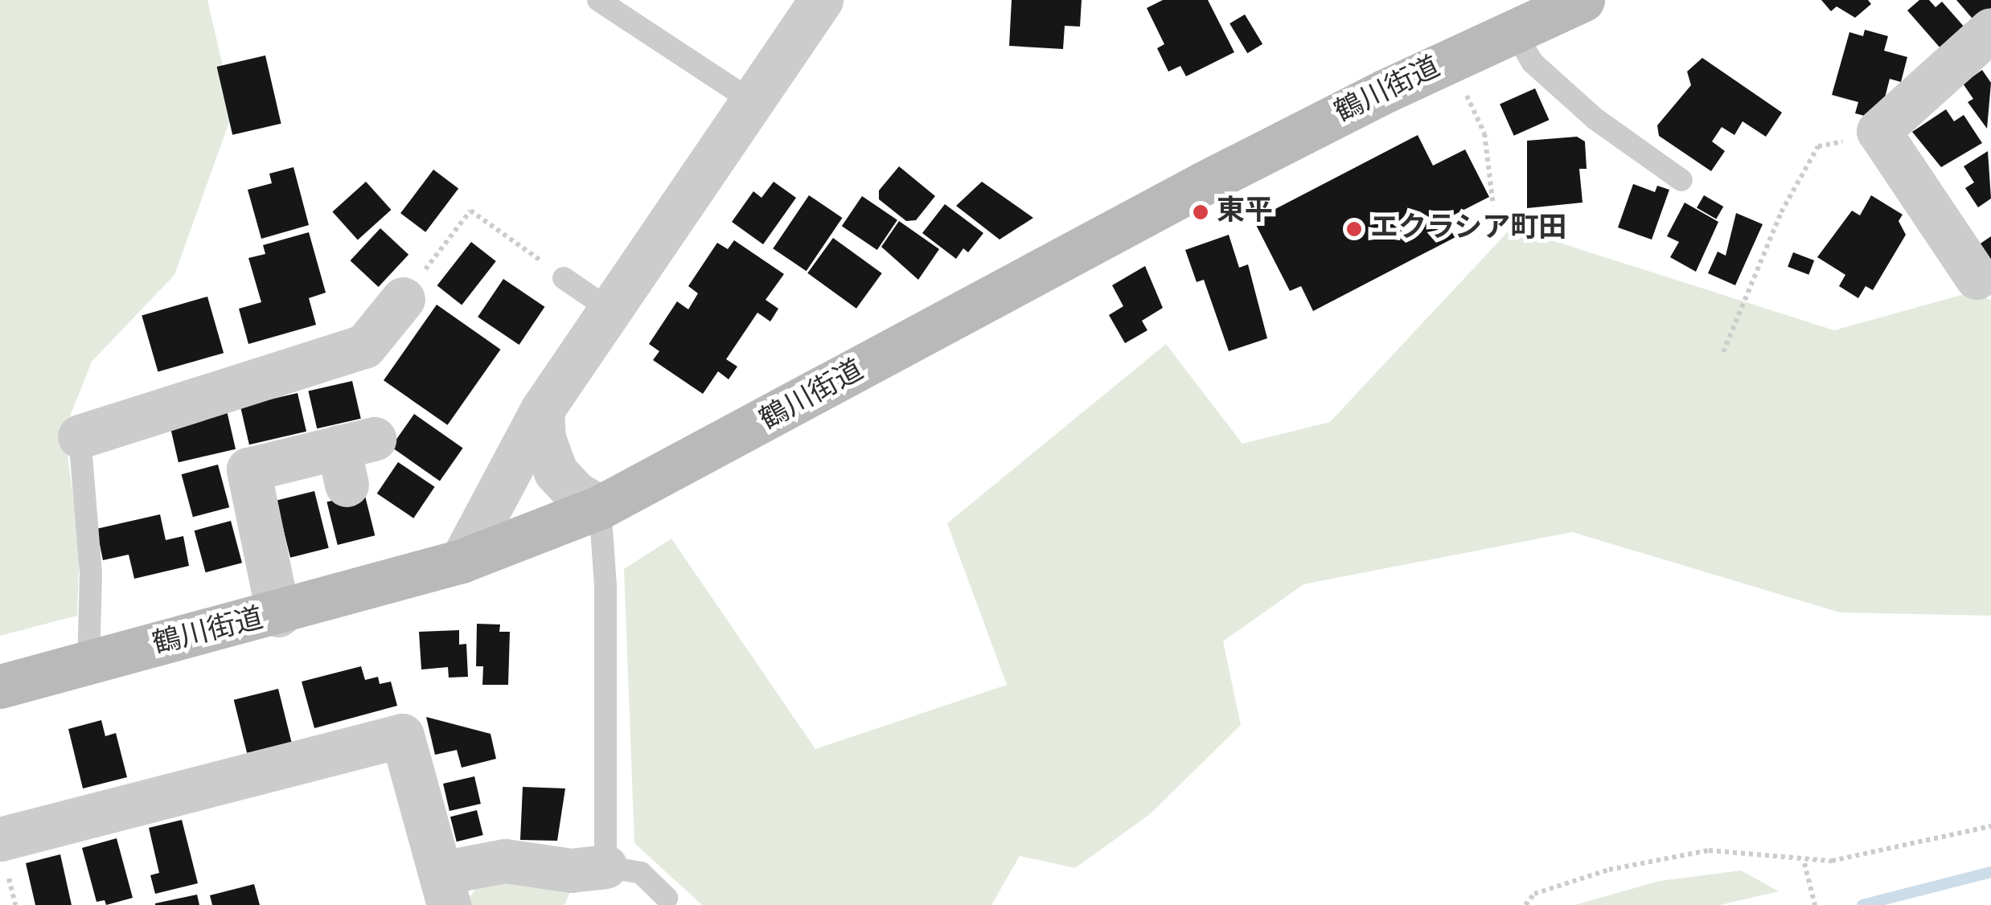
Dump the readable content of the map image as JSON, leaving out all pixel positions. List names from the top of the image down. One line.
{"streets":{"main road":["鶴川街道"]},"places":["東平","エクラシア町田"]}
